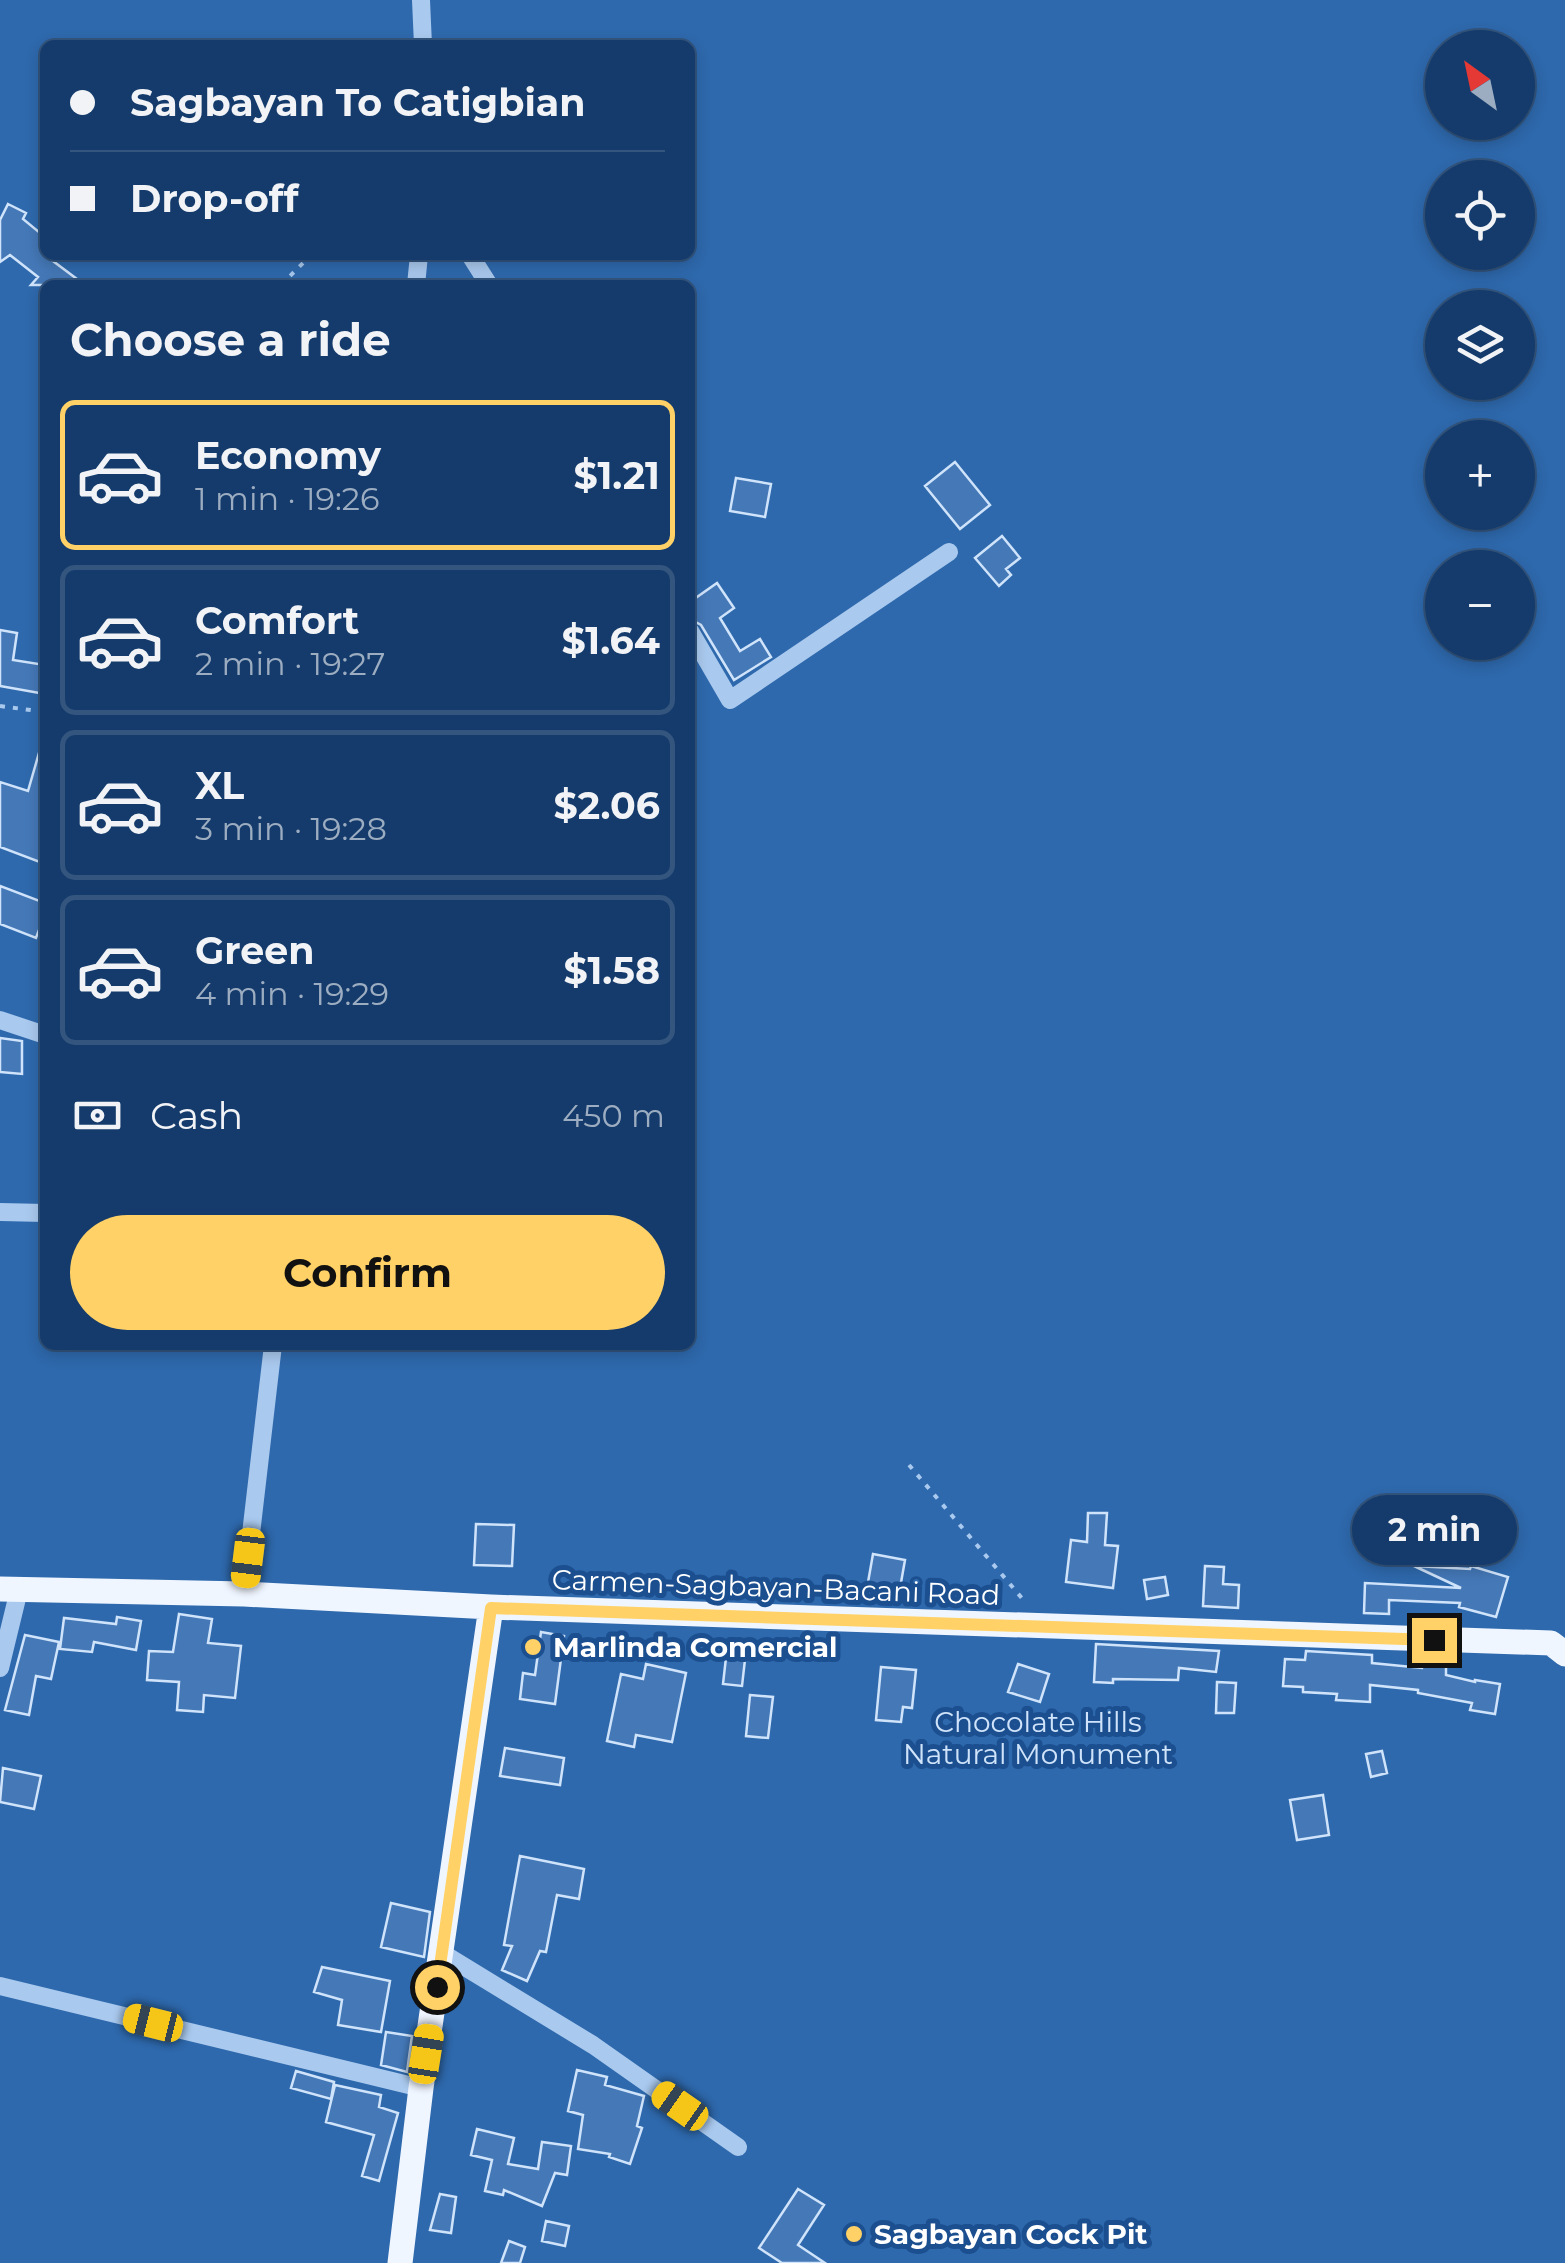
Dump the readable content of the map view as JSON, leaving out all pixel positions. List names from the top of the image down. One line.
{"streets":{"main road":["Carmen-Sagbayan-Bacani Road"]},"parks":["Chocolate Hills Natural Monument"],"places":["Marlinda Comercial","Sagbayan Cock Pit"],"north":"top left","page":{"map_buttons":["+","−"],"banner":["Sagbayan To Catigbian","Drop-off"],"heading":"Choose a ride","list":[{"name":"Economy","note":"1 min · 19:26","value":"$1.21"},{"name":"Comfort","note":"2 min · 19:27","value":"$1.64"},{"name":"XL","note":"3 min · 19:28","value":"$2.06"},{"name":"Green","note":"4 min · 19:29","value":"$1.58"}],"pay":["Cash","450 m"],"buttons":"Confirm","bubble":"2 min"}}
